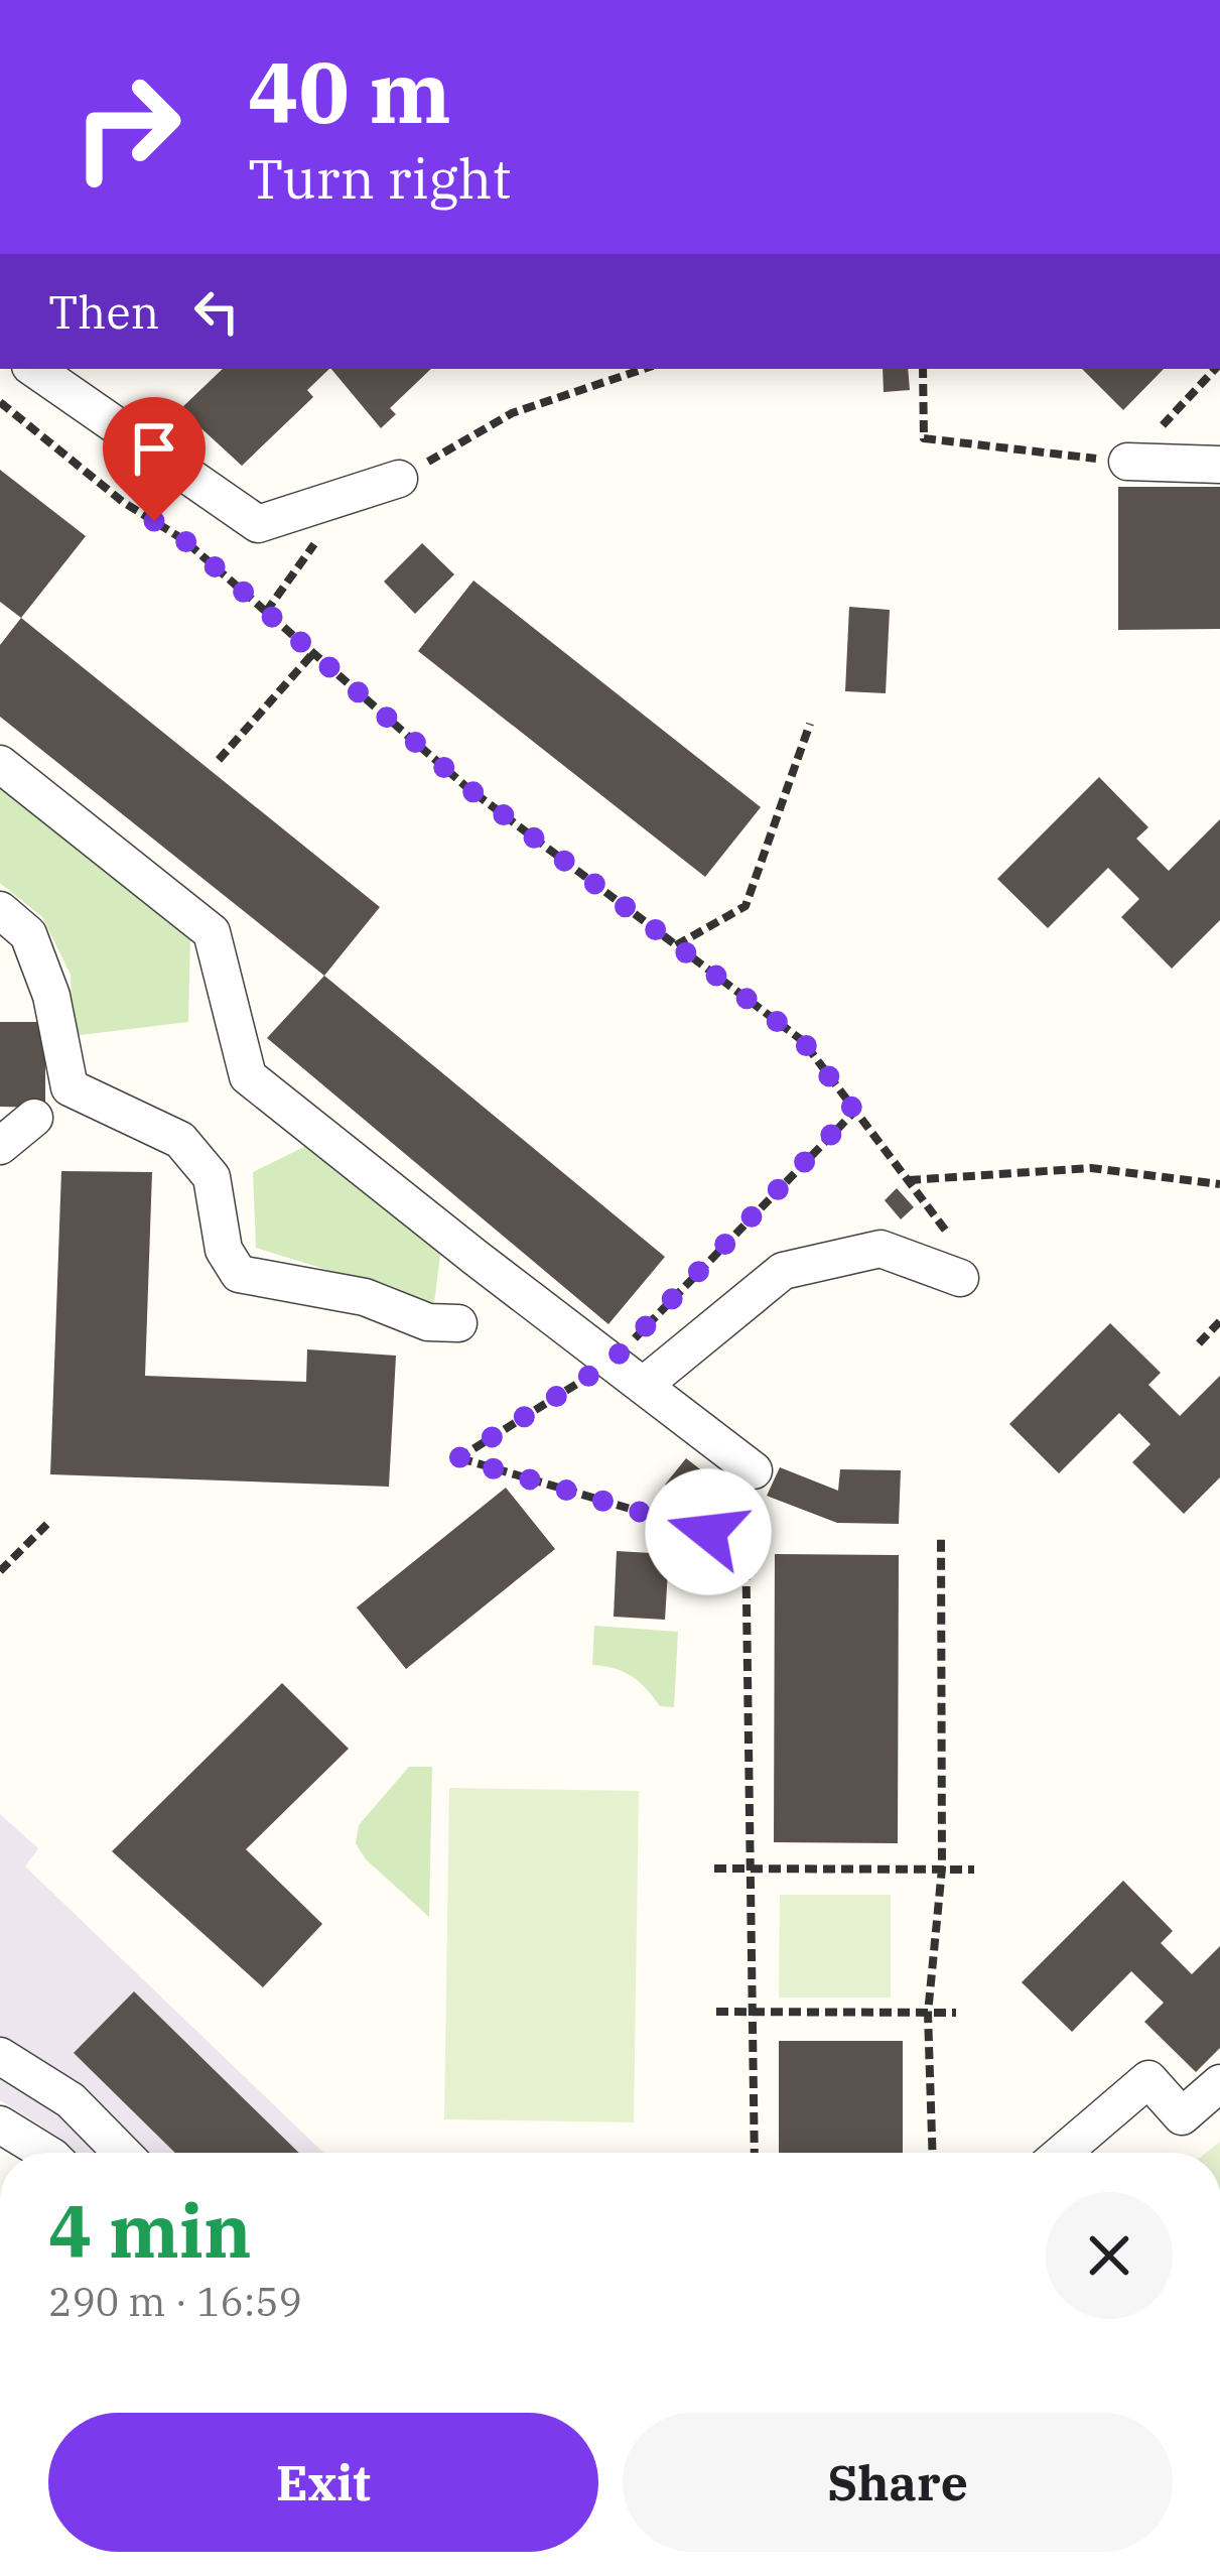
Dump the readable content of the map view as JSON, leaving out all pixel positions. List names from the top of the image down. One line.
{"page":{"turn":["40 m","Turn right"],"then":"Then","heading":["4 min","290 m · 16:59"],"buttons":["Exit","Share"]}}
